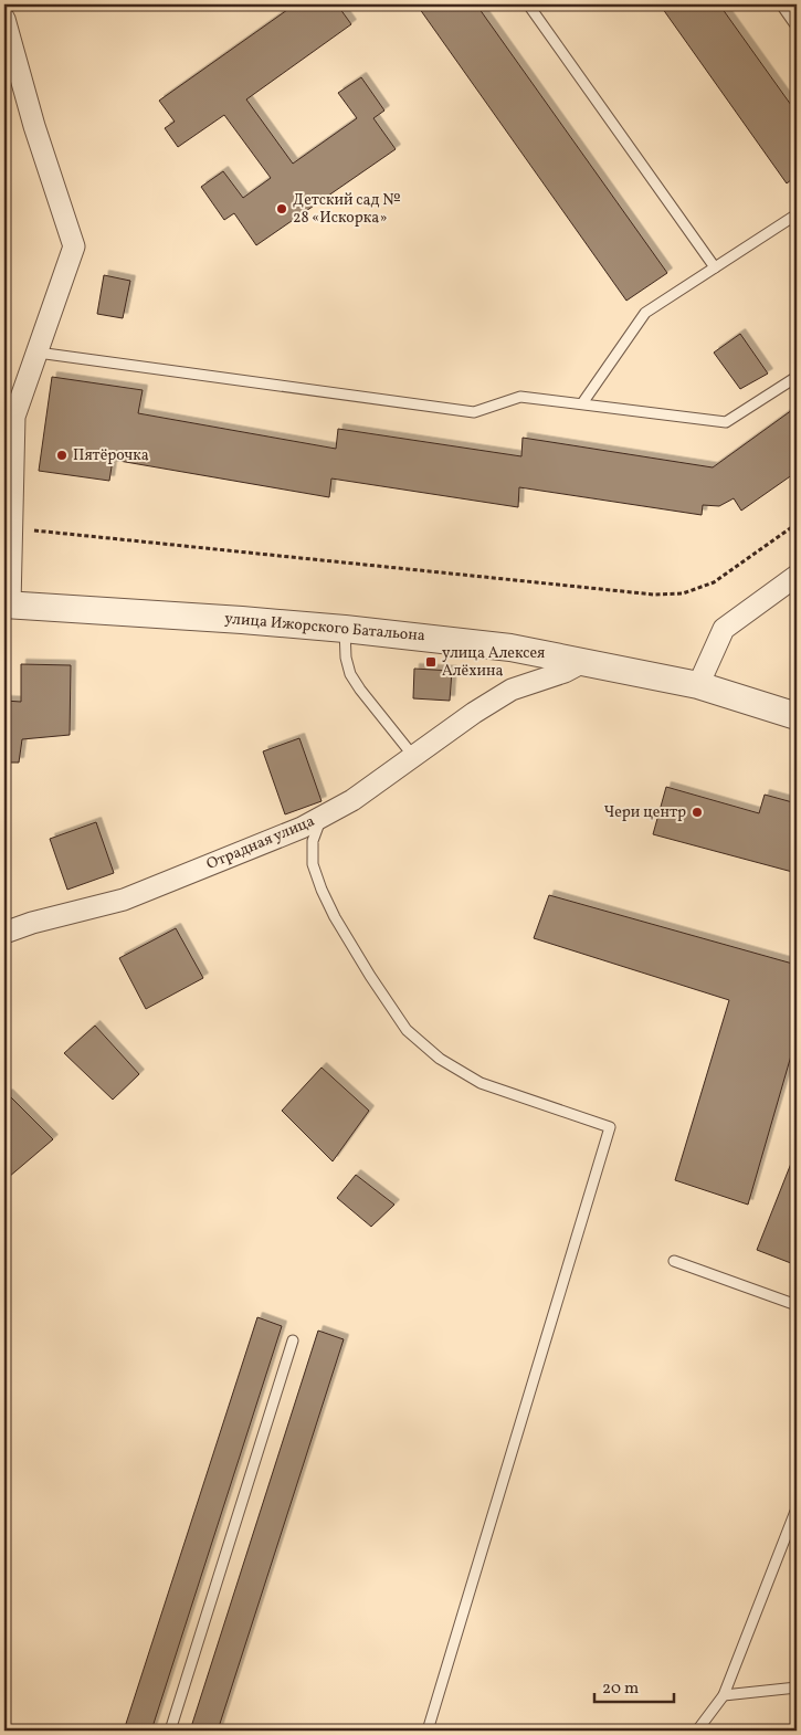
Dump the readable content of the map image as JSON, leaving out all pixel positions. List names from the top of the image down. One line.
{"streets":{"street":["улица Ижорского Батальона","Отрадная улица"]},"crossings":[["улица Ижорского Батальона","Отрадная улица"]],"places":{"other":["Детский сад № 28 «Искорка»","Пятёрочка","Чери центр"],"transit":["улица Алексея Алёхина"]},"scale_bar":"20 m"}
